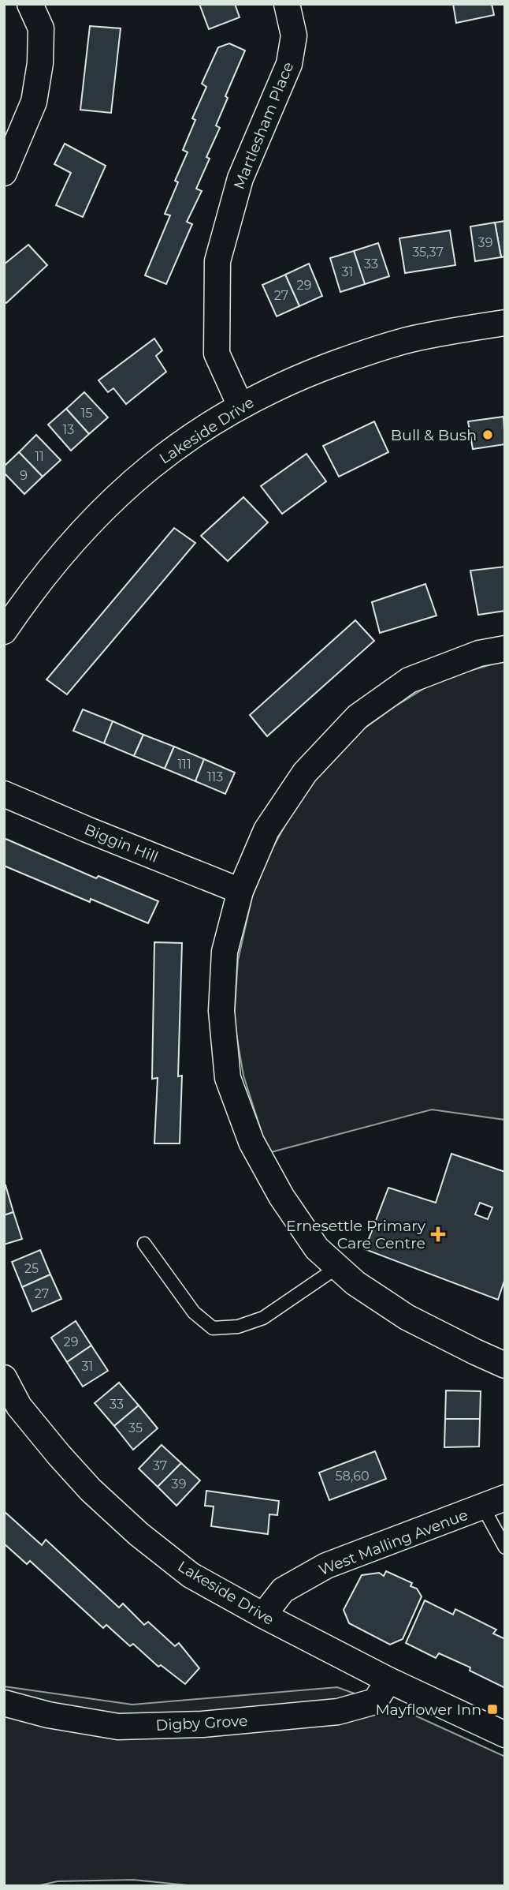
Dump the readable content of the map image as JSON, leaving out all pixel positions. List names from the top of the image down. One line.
{"streets":{"street":["Martlesham Place","Lakeside Drive","Biggin Hill","West Malling Avenue","Digby Grove"]},"crossings":[["Martlesham Place","Lakeside Drive"],["Lakeside Drive","West Malling Avenue"],["Lakeside Drive","Digby Grove"]],"places":{"other":["Bull & Bush"],"health":["Ernesettle Primary Care Centre"],"transit":["Mayflower Inn"]},"house_numbers":["39","35,37","33","31","29","27","15","13","11","9","111","113","25","27","29","31","33","35","37","58,60","39"]}
